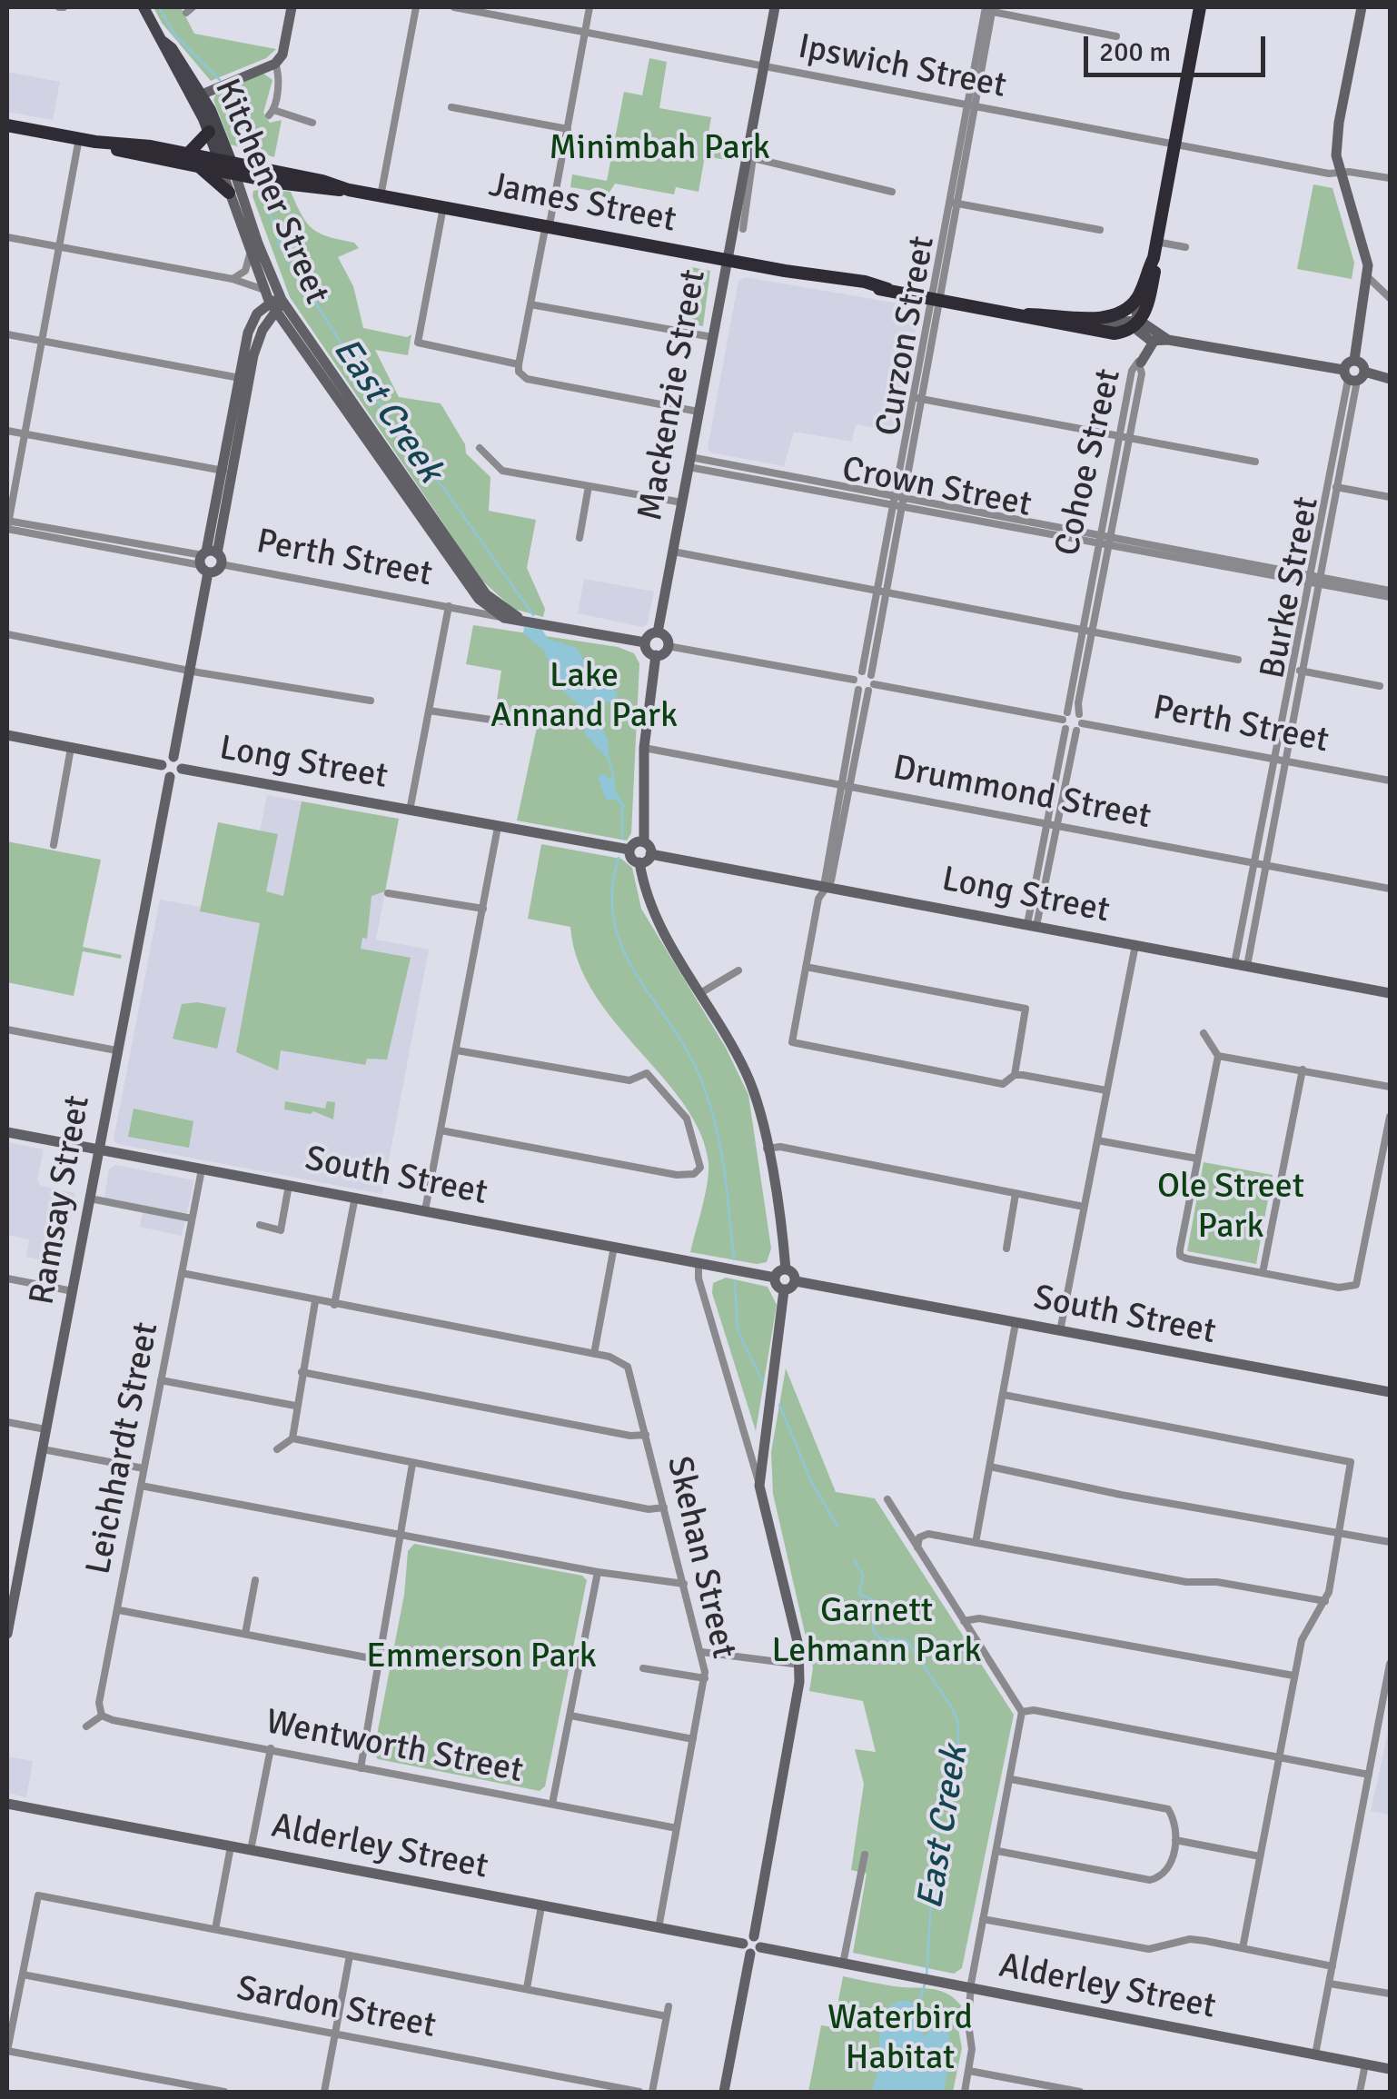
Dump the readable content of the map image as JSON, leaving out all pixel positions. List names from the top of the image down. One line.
{"streets":{"highway":["James Street"],"main road":["Kitchener Street"],"street":["Ipswich Street","Curzon Street","Mackenzie Street","Cohoe Street","Crown Street","Perth Street","Burke Street","Long Street","Drummond Street","South Street","Ramsay Street","Leichhardt Street","Skehan Street","Wentworth Street","Alderley Street","Sardon Street"]},"crossings":[["Ipswich Street","Curzon Street"],["Ipswich Street","Mackenzie Street"],["Kitchener Street","James Street"],["Kitchener Street","Perth Street"],["James Street","Curzon Street"],["James Street","Mackenzie Street"],["Curzon Street","Crown Street"],["Curzon Street","Long Street"],["Curzon Street","Drummond Street"],["Mackenzie Street","Crown Street"],["Mackenzie Street","Perth Street"],["Cohoe Street","Crown Street"],["Cohoe Street","Perth Street"],["Cohoe Street","Long Street"],["Cohoe Street","Drummond Street"],["Crown Street","Burke Street"],["Perth Street","Burke Street"],["Burke Street","Long Street"],["Burke Street","Drummond Street"],["South Street","Ramsay Street"],["South Street","Leichhardt Street"],["Leichhardt Street","Wentworth Street"],["Skehan Street","Wentworth Street"],["Skehan Street","Alderley Street"]],"water":["East Creek"],"parks":["Minimbah Park","Lake Annand Park","Ole Street Park","Garnett Lehmann Park","Emmerson Park","Waterbird Habitat"],"scale_bar":"200 m"}
